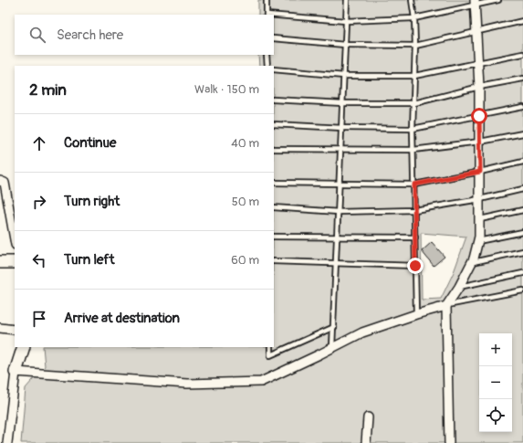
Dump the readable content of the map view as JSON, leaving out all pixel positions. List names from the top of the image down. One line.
{"page":{"search":"Search here","heading":["2 min","Walk · 150 m"],"list":[["Continue","40 m"],["Turn right","50 m"],["Turn left","60 m"],"Arrive at destination"],"map_buttons":["+","−"]}}
